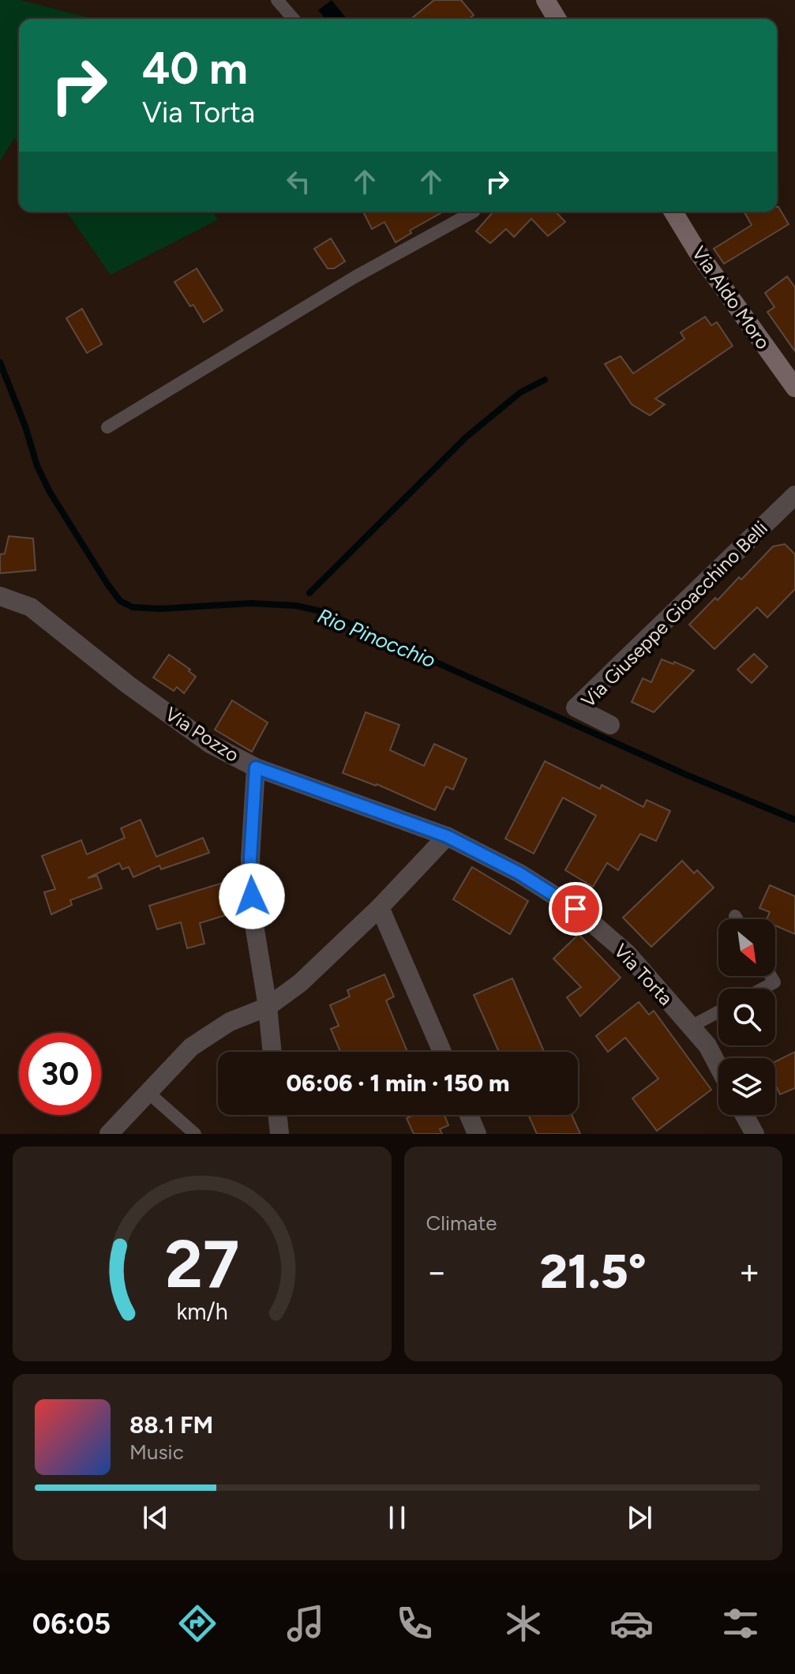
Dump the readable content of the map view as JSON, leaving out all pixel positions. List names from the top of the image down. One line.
{"streets":{"main road":["Via Aldo Moro"],"street":["Via Giuseppe Gioacchino Belli","Via Pozzo","Via Torta"]},"crossings":[["Via Pozzo","Via Torta"]],"water":["Rio Pinocchio"],"north":"bottom right","page":{"turn":["40 m","Via Torta"],"limit":"30","trip":"06:06 · 1 min · 150 m","tile":"Climate","heat":["−","21.5°","+"],"song":["88.1 FM","Music"],"tabs":"06:05","gauge":["27","km/h"]}}
